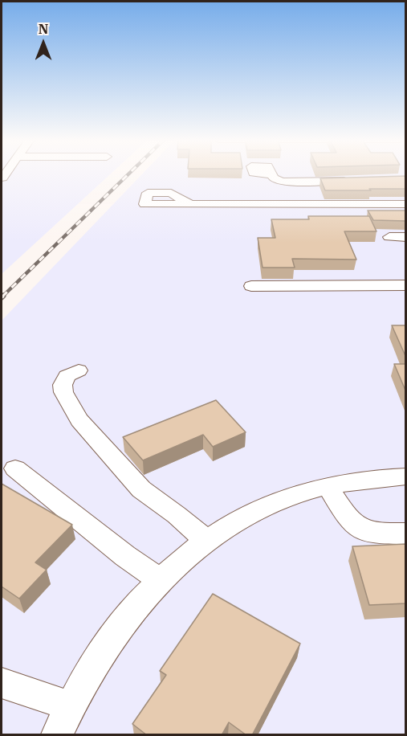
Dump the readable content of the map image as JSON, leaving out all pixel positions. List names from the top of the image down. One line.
{"north":"top"}
